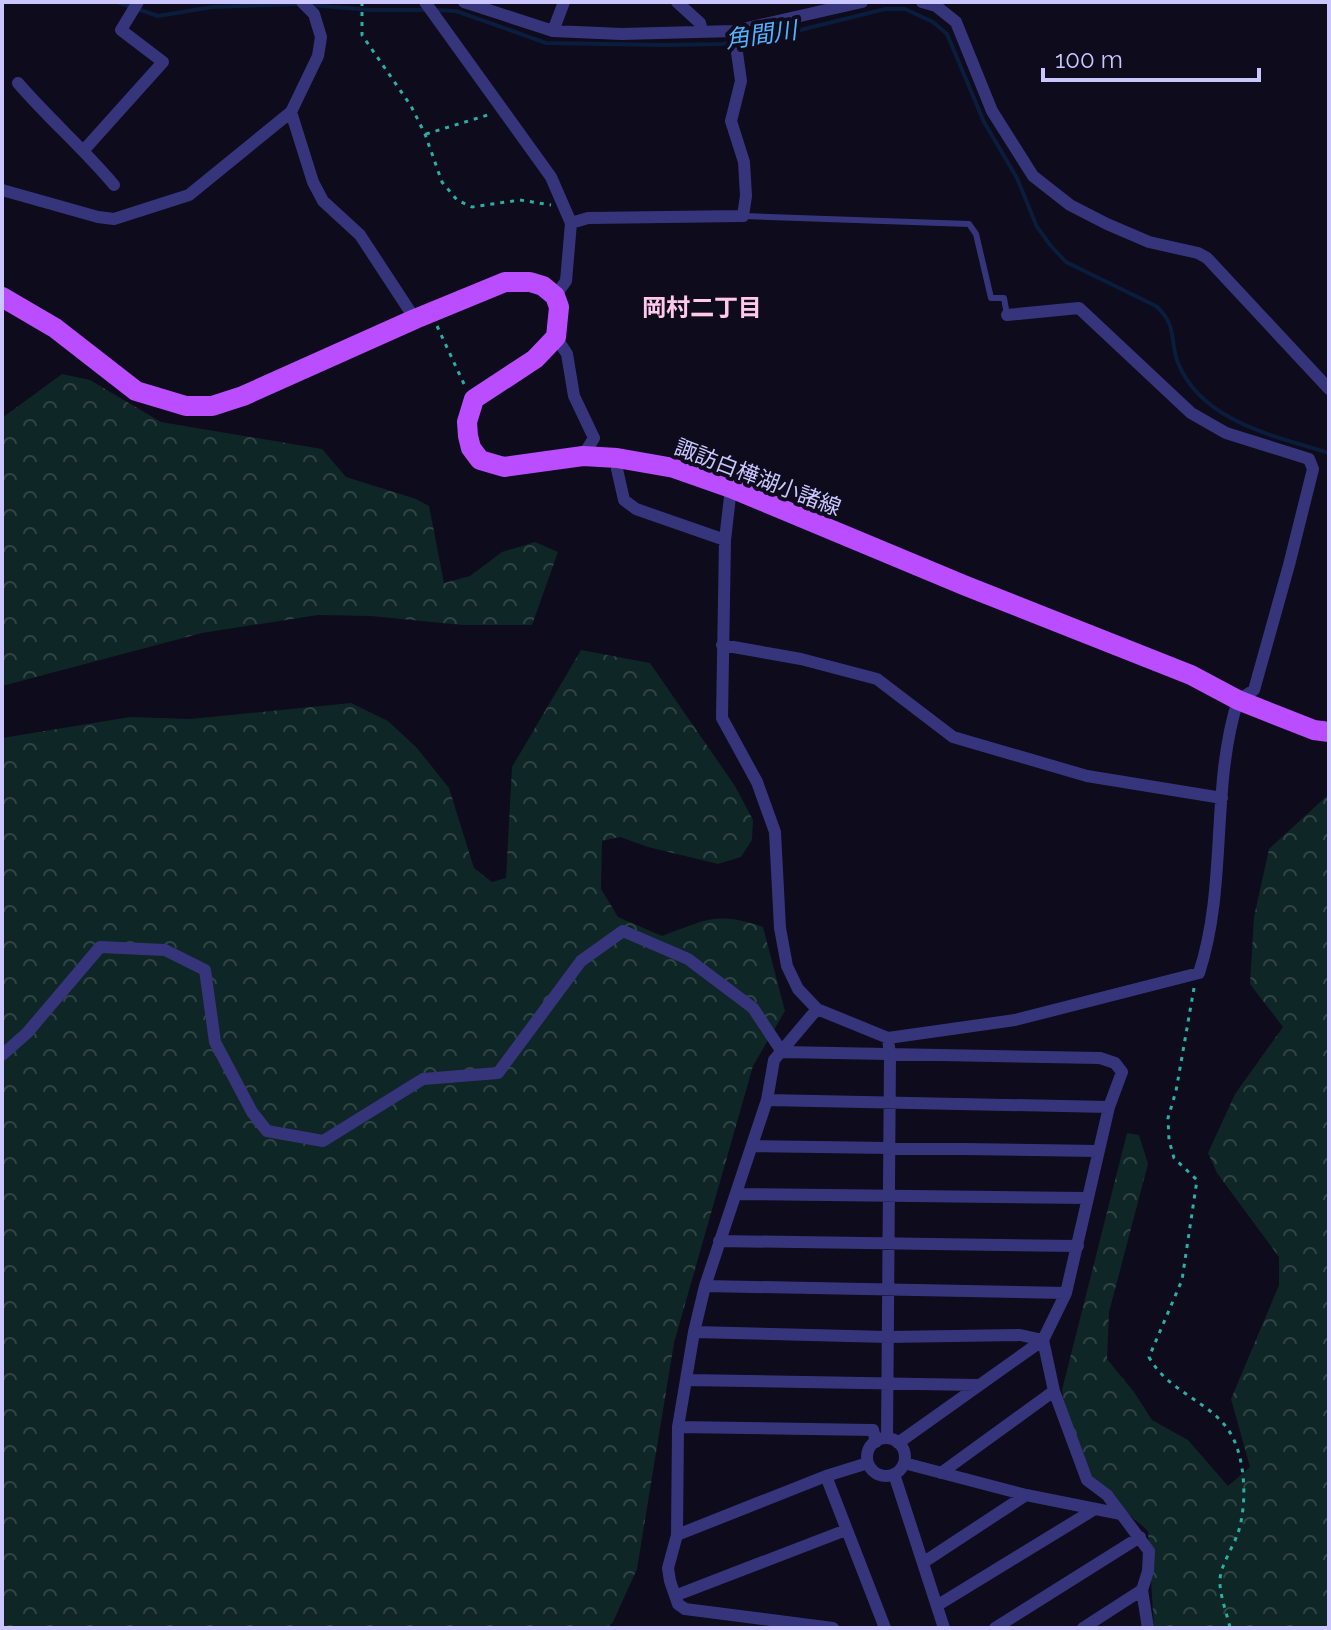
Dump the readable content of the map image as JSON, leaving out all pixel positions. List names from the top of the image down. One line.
{"streets":{"main road":["諏訪白樺湖小諸線"]},"districts":["岡村二丁目"],"water":["角間川"],"scale_bar":"100 m"}
